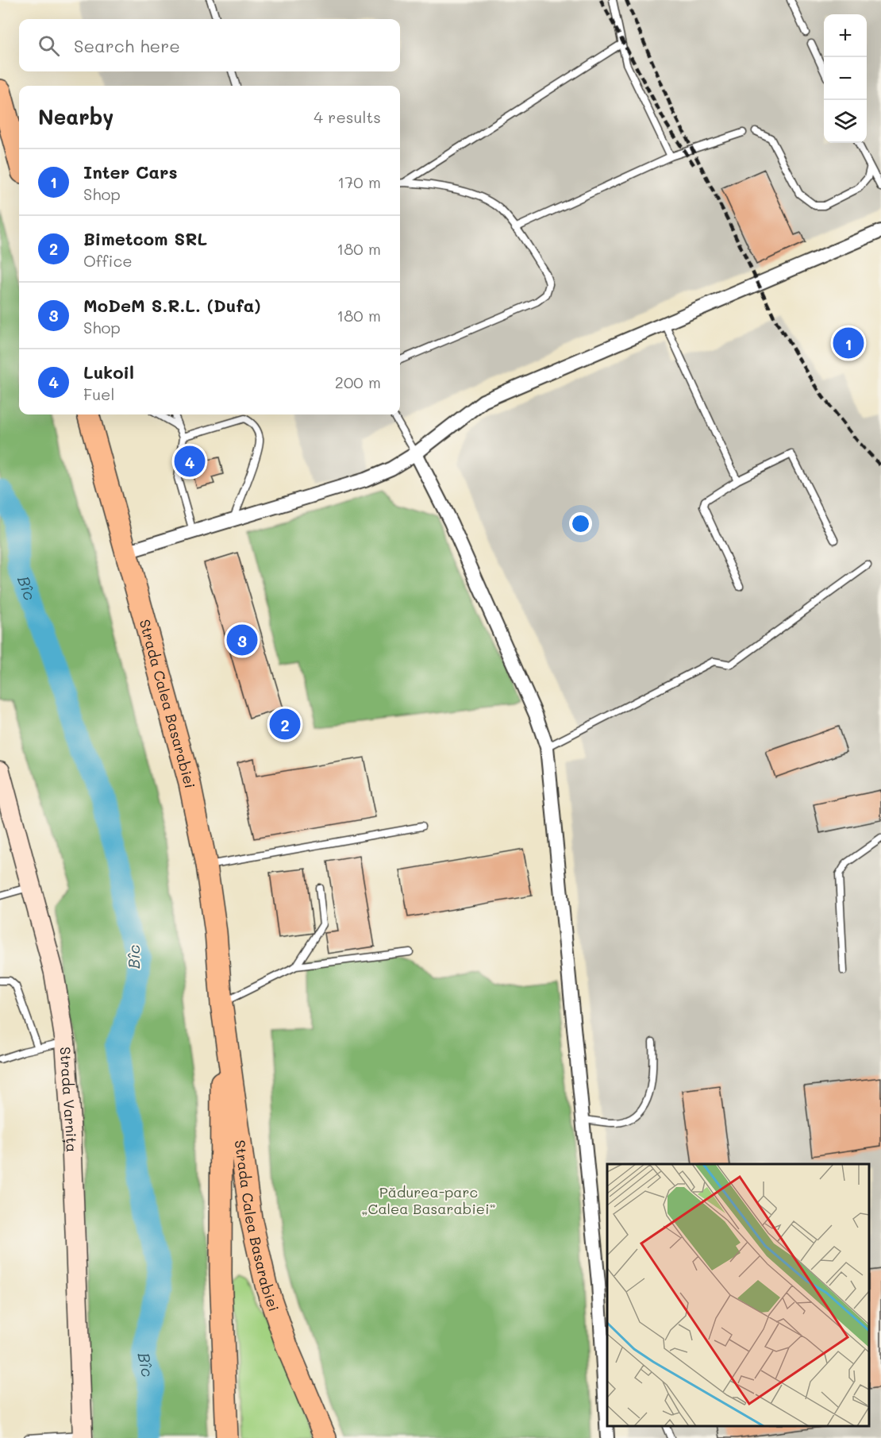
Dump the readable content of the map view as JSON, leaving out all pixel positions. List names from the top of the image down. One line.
{"streets":{"main road":["Strada Calea Basarabiei"],"street":["Strada Varnița"]},"water":["Bîc"],"parks":["Pădurea-parc „Calea Basarabiei”"],"page":{"map_buttons":["+","−"],"search":"Search here","heading":["Nearby","4 results"],"list":[{"mark":"1","name":"Inter Cars","note":"Shop","value":"170 m"},{"mark":"2","name":"Bimetcom SRL","note":"Office","value":"180 m"},{"mark":"3","name":"MoDeM S.R.L. (Dufa)","note":"Shop","value":"180 m"},{"mark":"4","name":"Lukoil","note":"Fuel","value":"200 m"}],"pins":["1","4","3","2"]}}
